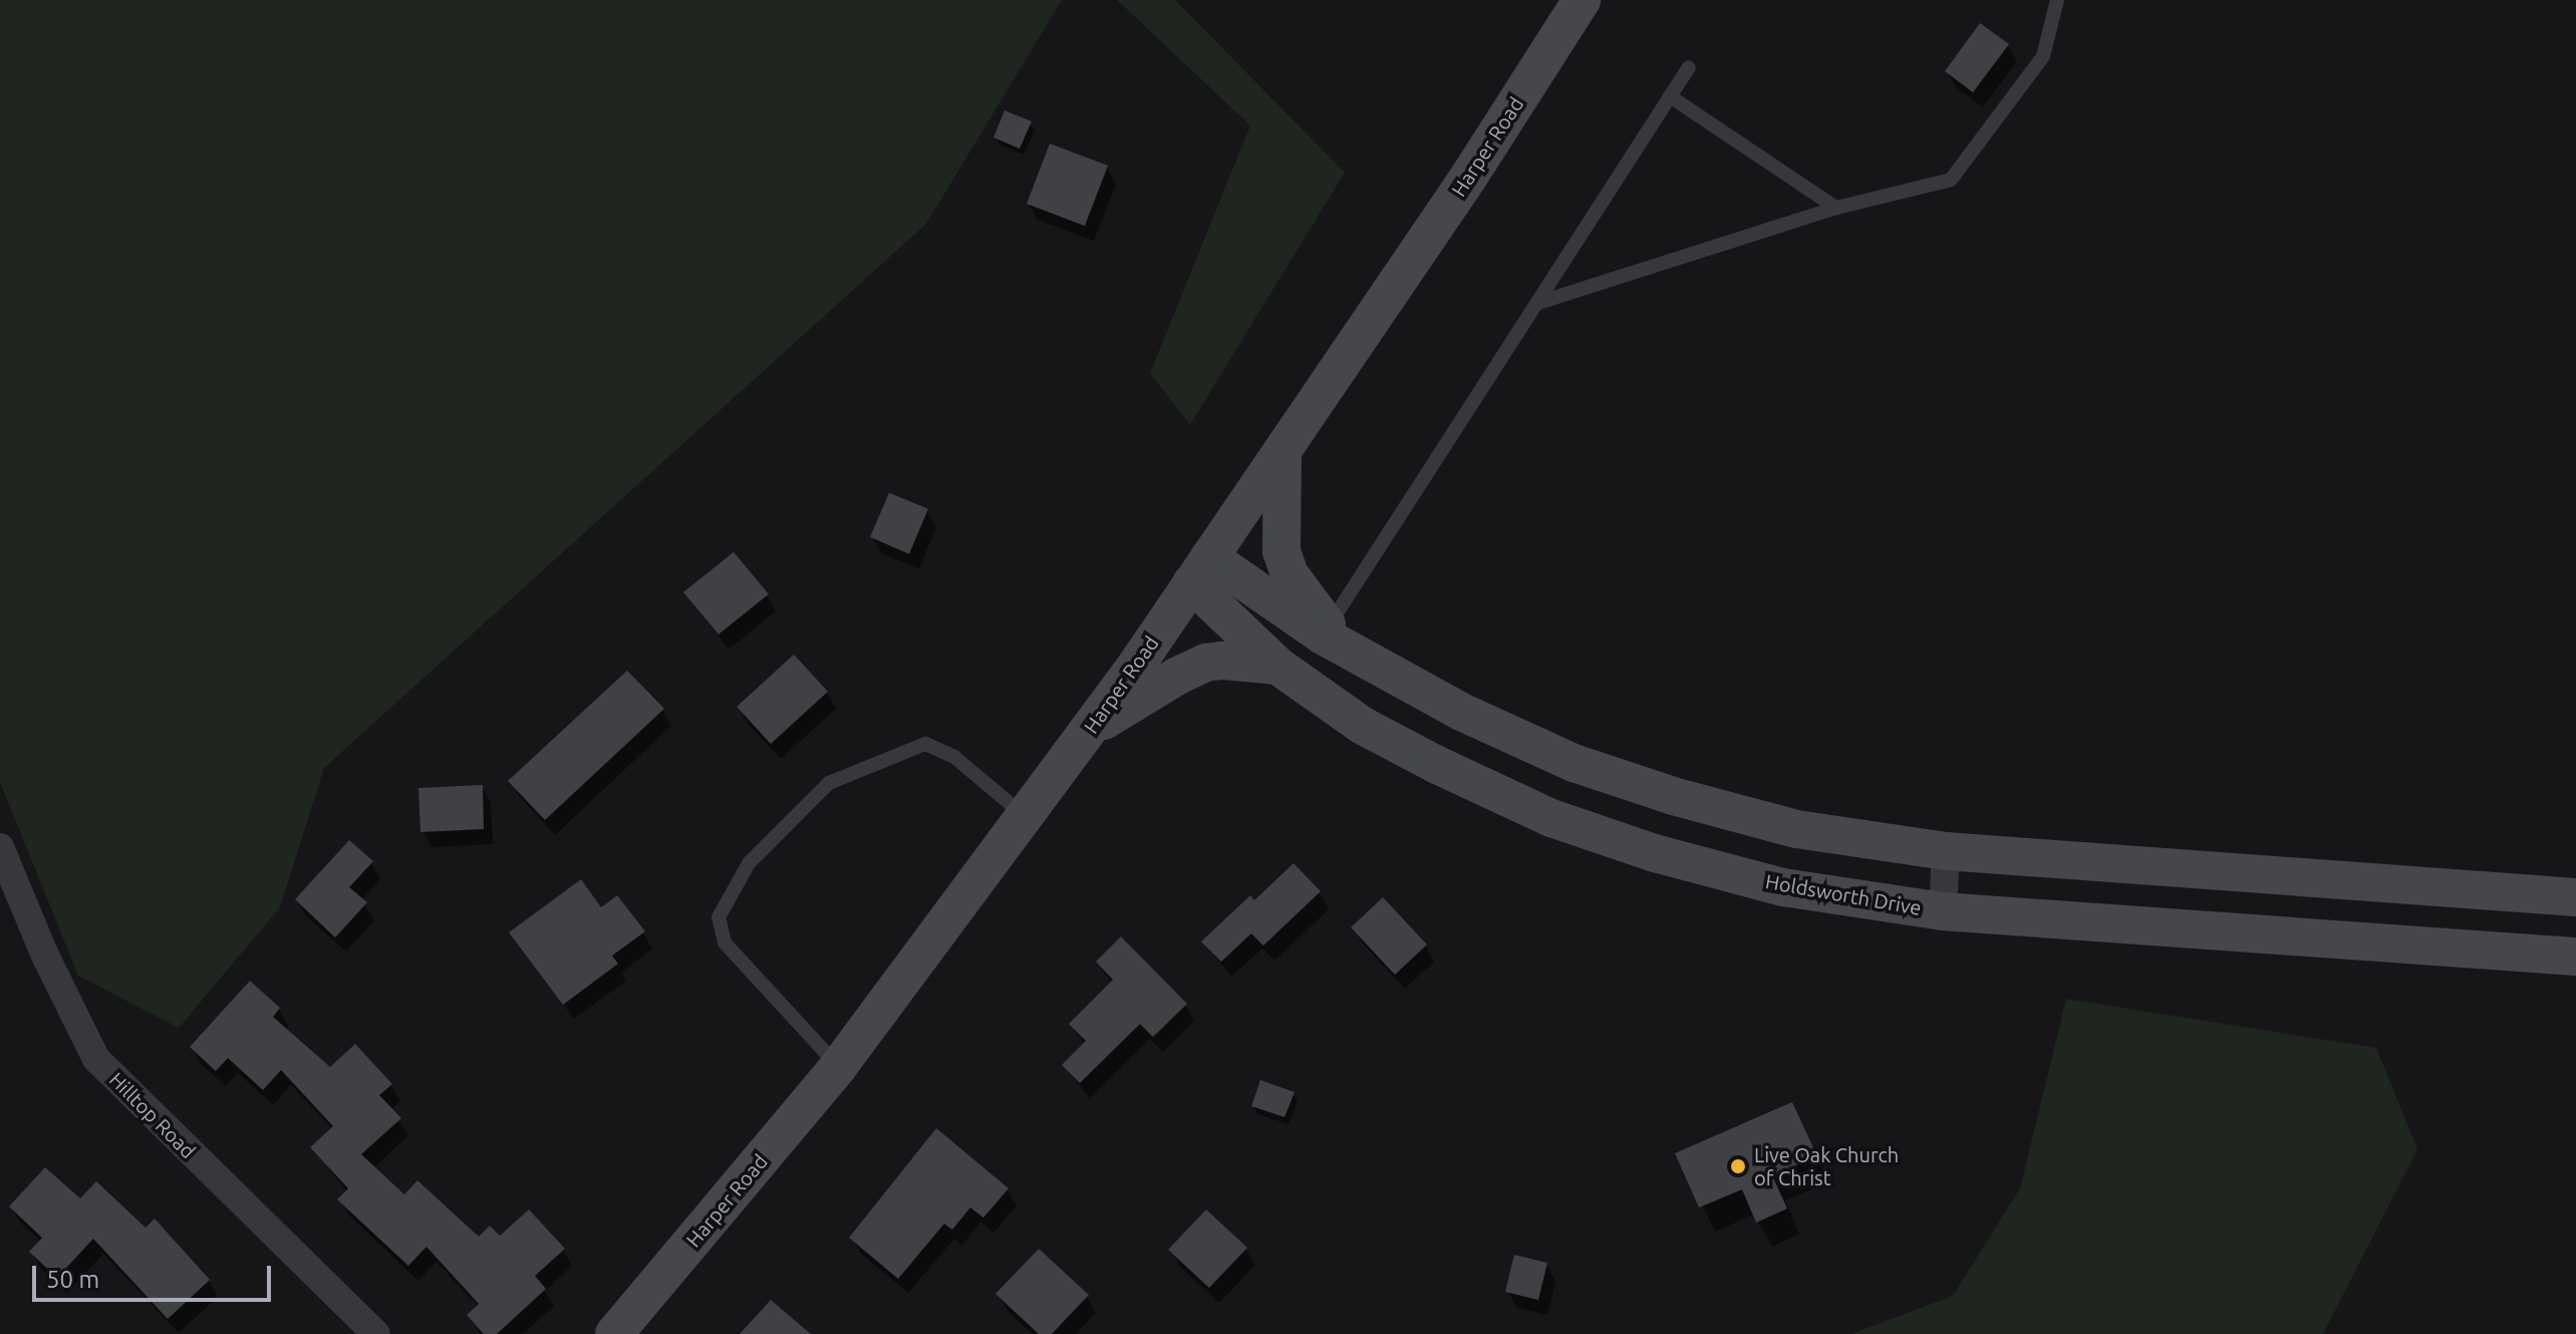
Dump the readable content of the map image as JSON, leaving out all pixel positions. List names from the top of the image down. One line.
{"streets":{"main road":["Harper Road","Holdsworth Drive"],"street":["Hilltop Road"]},"crossings":[["Harper Road","Holdsworth Drive"]],"places":["Live Oak Church of Christ"],"scale_bar":"50 m"}
